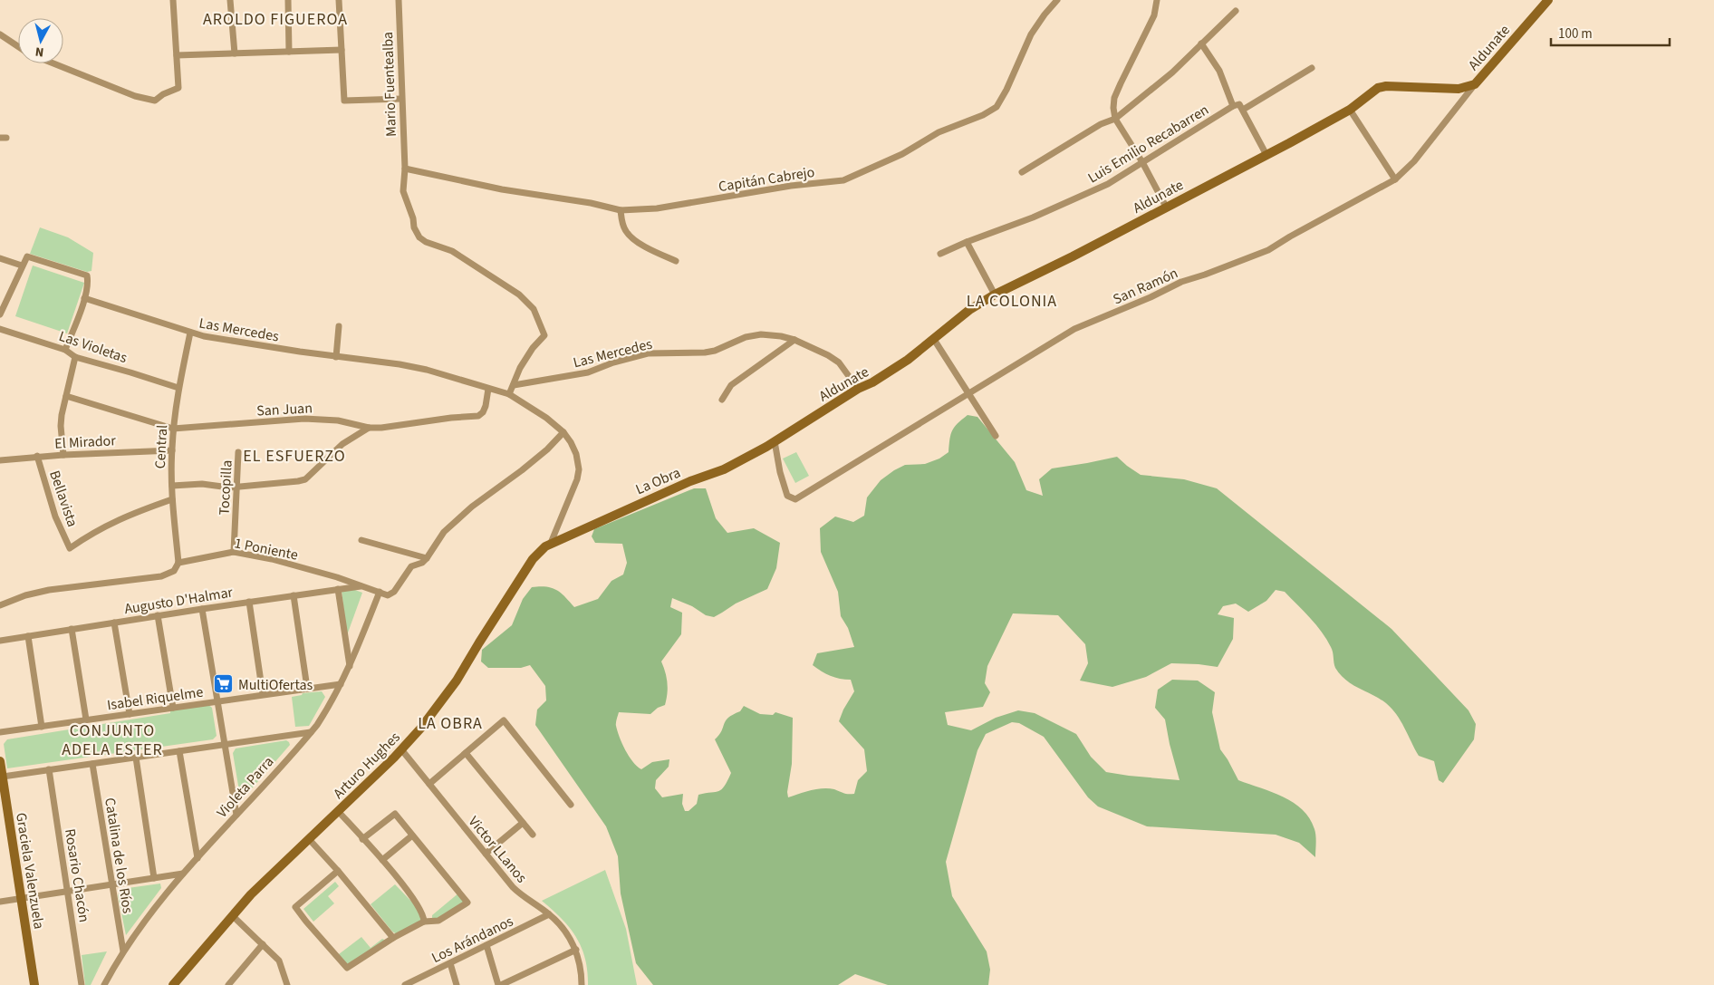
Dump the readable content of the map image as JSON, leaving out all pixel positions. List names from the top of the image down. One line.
{"streets":{"street":["Aldunate","Mario Fuentealba","Luis Emilio Recabarren","Capitán Cabrejo","San Ramón","Las Mercedes","Las Violetas","San Juan","El Mirador","Central","La Obra","Tocopilla","Bellavista","1 Poniente","Augusto D'Halmar","Isabel Riquelme","Arturo Hughes","Violeta Parra","Victor LLanos","Catalina de los Ríos","Graciela Valenzuela","Rosario Chacón","Los Arándanos"]},"crossings":[["Aldunate","San Ramón"],["Aldunate","Las Mercedes"],["Aldunate","La Obra"],["Mario Fuentealba","Capitán Cabrejo"],["Mario Fuentealba","Las Mercedes"],["San Ramón","La Obra"],["Las Mercedes","San Juan"],["Las Mercedes","Central"],["Las Mercedes","La Obra"],["Las Mercedes","Arturo Hughes"],["Las Violetas","Central"],["San Juan","Central"],["El Mirador","Central"],["El Mirador","Bellavista"],["Central","Bellavista"],["Central","1 Poniente"],["La Obra","Arturo Hughes"],["Tocopilla","1 Poniente"],["1 Poniente","Augusto D'Halmar"],["1 Poniente","Violeta Parra"],["Isabel Riquelme","Violeta Parra"],["Arturo Hughes","Victor LLanos"],["Violeta Parra","Catalina de los Ríos"],["Victor LLanos","Los Arándanos"]],"districts":["AROLDO FIGUEROA","LA COLONIA","EL ESFUERZO","LA OBRA","CONJUNTO ADELA ESTER"],"places":{"supermarket":["MultiOfertas"]},"scale_bar":"100 m","north":"bottom"}
